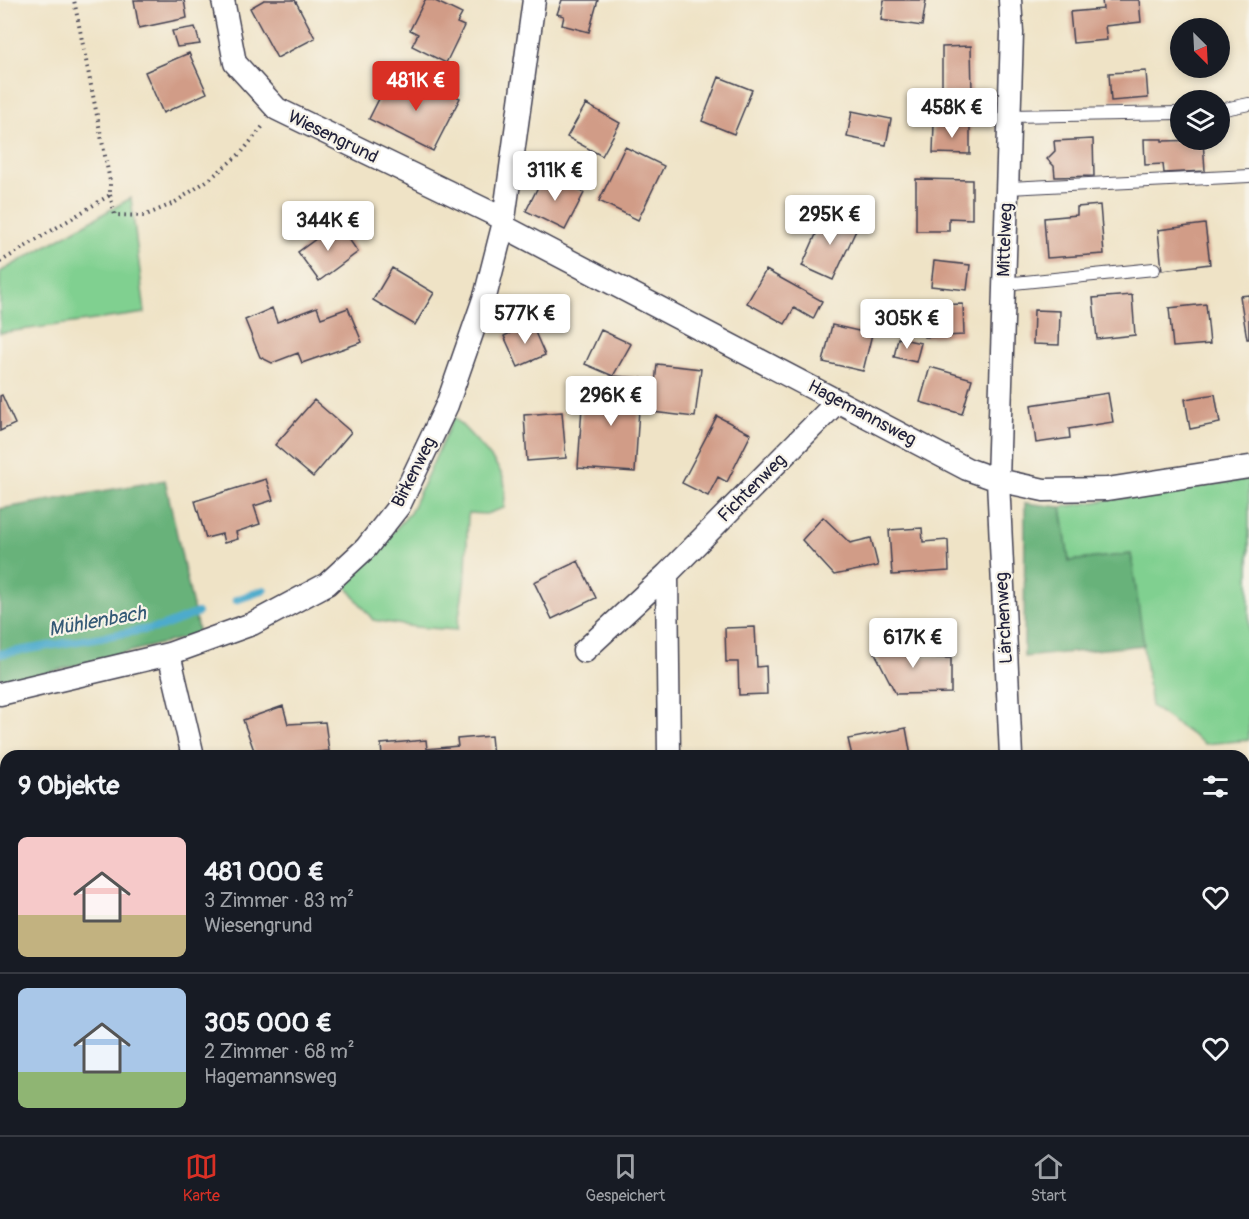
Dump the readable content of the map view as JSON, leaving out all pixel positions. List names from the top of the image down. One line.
{"streets":{"street":["Wiesengrund","Mittelweg","Hagemannsweg","Birkenweg","Fichtenweg","Lärchenweg"]},"crossings":[["Wiesengrund","Hagemannsweg"],["Wiesengrund","Birkenweg"],["Mittelweg","Hagemannsweg"],["Mittelweg","Lärchenweg"],["Hagemannsweg","Birkenweg"],["Hagemannsweg","Fichtenweg"],["Hagemannsweg","Lärchenweg"]],"water":["Mühlenbach"],"north":"bottom right","page":{"price":["481K €","458K €","311K €","295K €","344K €","577K €","305K €","296K €","617K €"],"heading":"9 Objekte","list":[{"name":"481 000 €","note":"3 Zimmer · 83 m² · Wiesengrund"},{"name":"305 000 €","note":"2 Zimmer · 68 m² · Hagemannsweg"}],"tabs":["Karte","Gespeichert","Start"]}}
